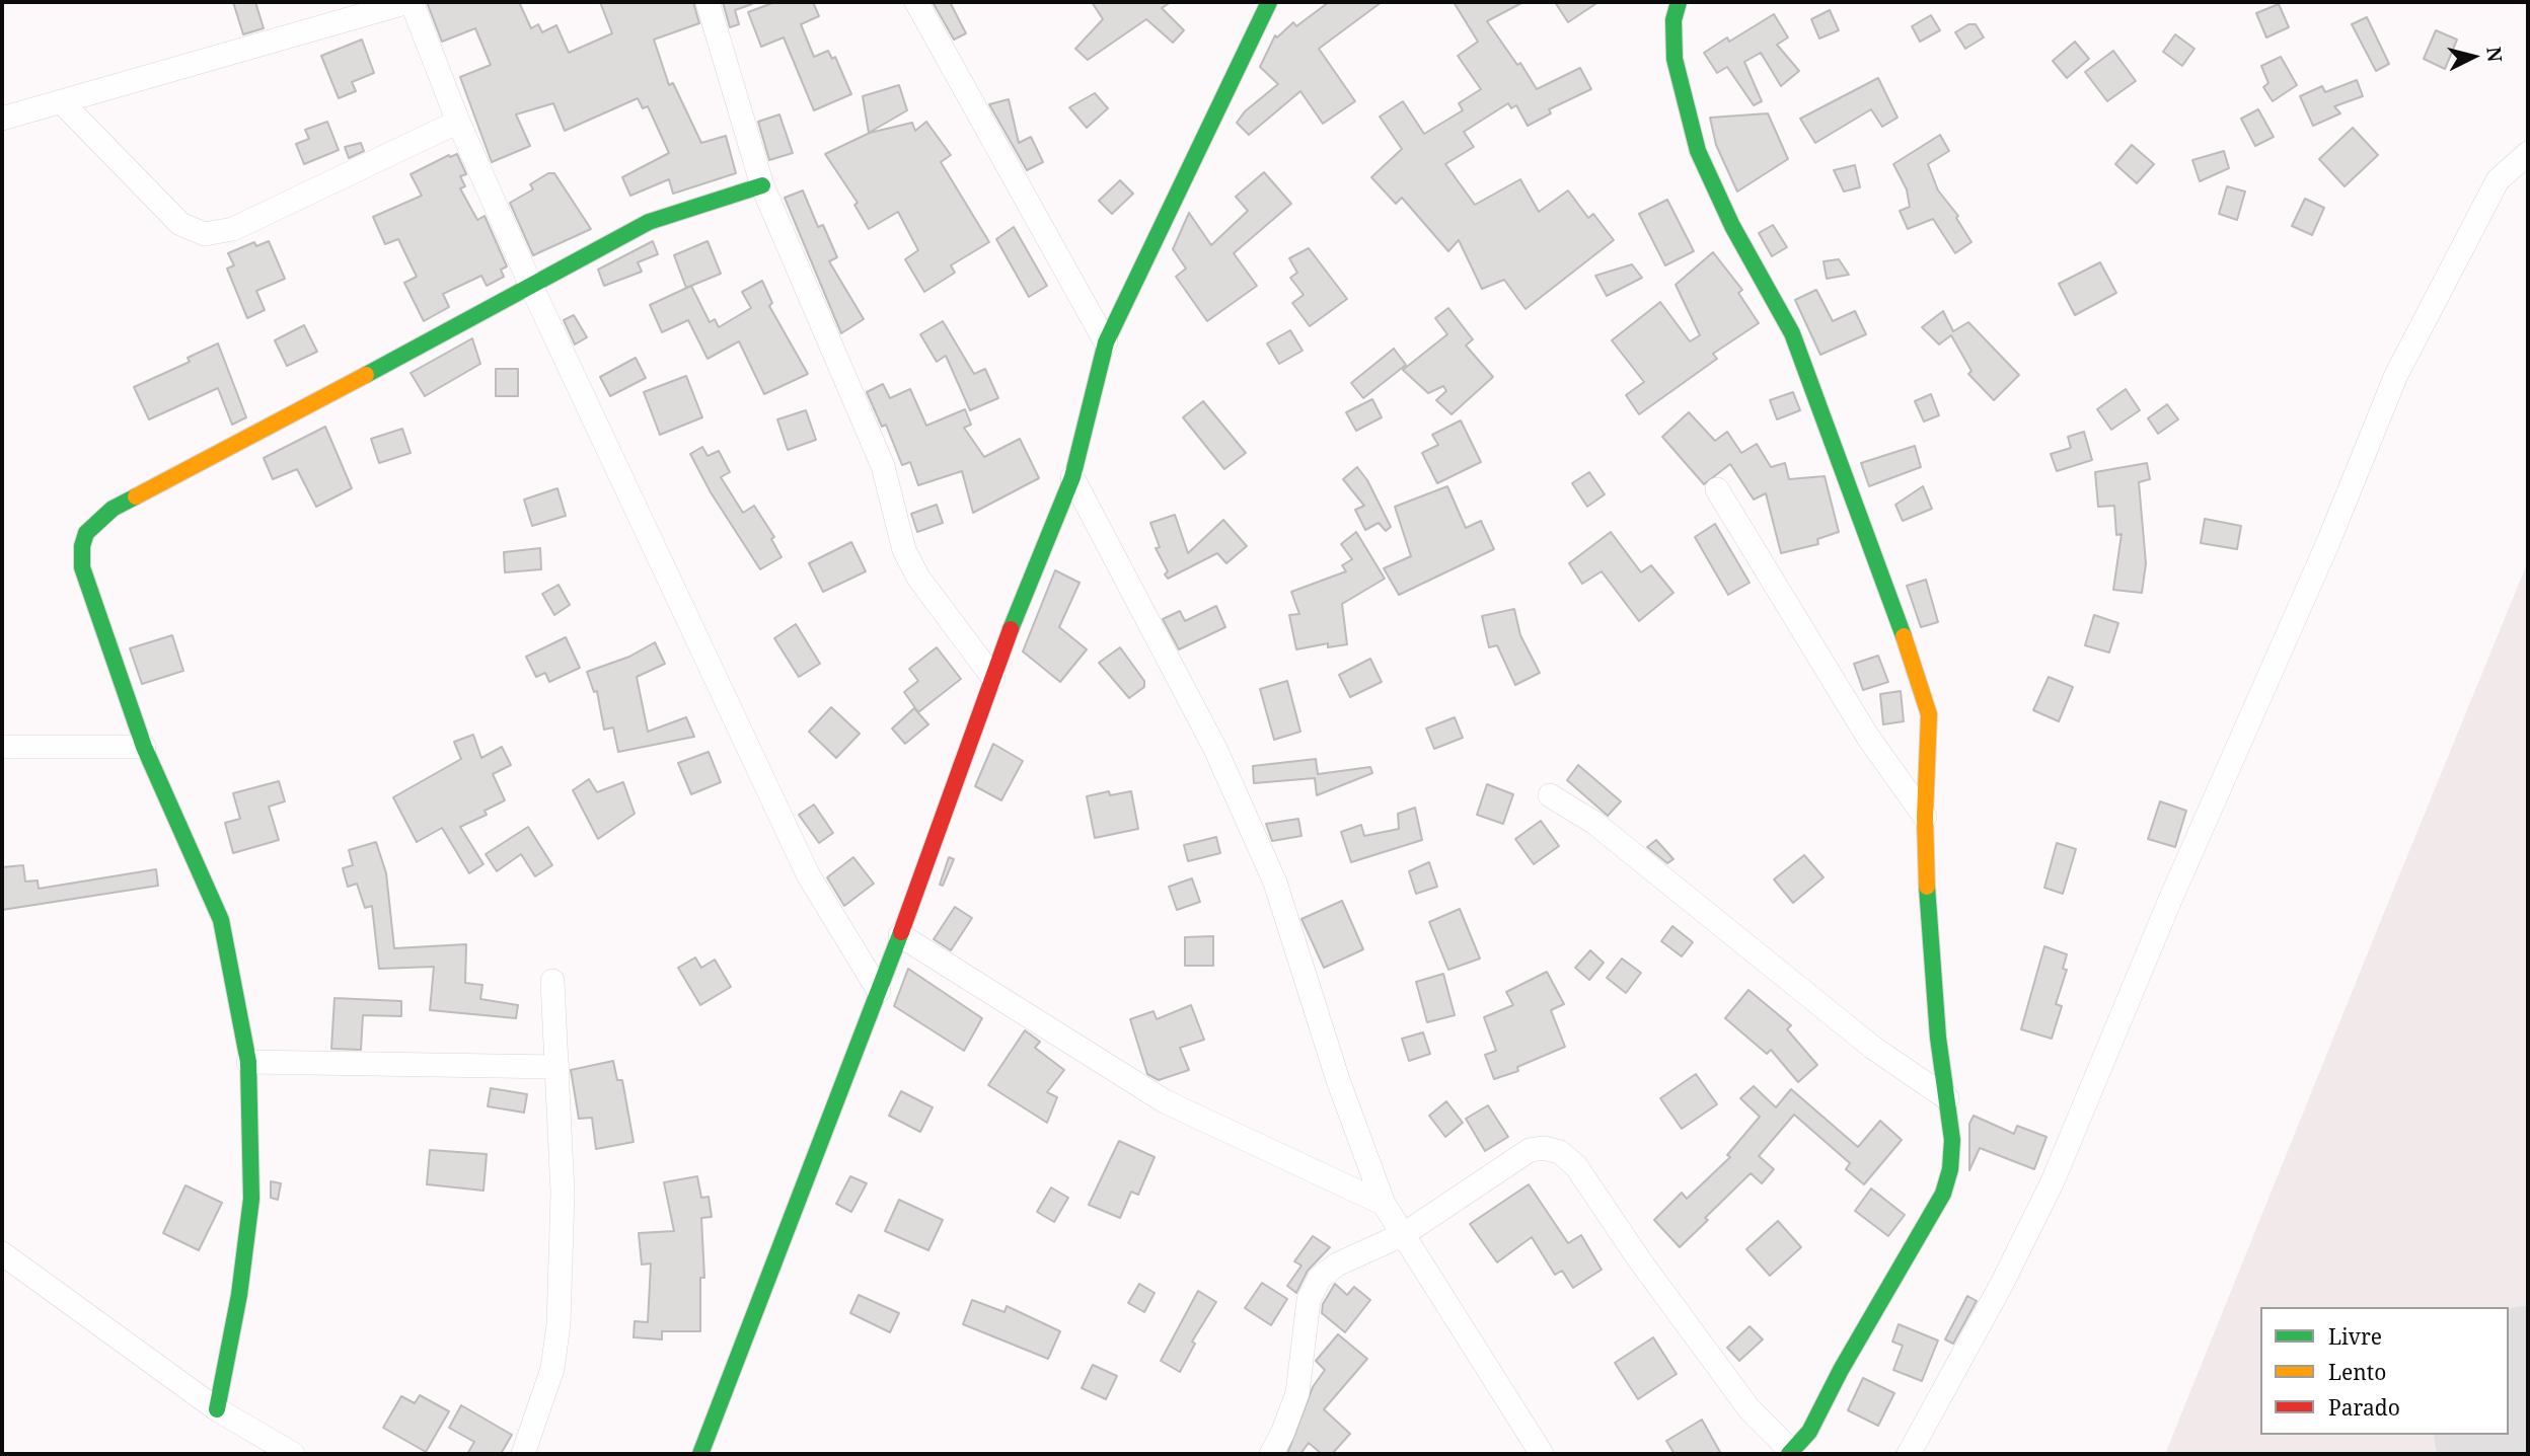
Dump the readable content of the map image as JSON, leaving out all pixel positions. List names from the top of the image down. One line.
{"legend":["Livre","Lento","Parado"],"north":"right"}
